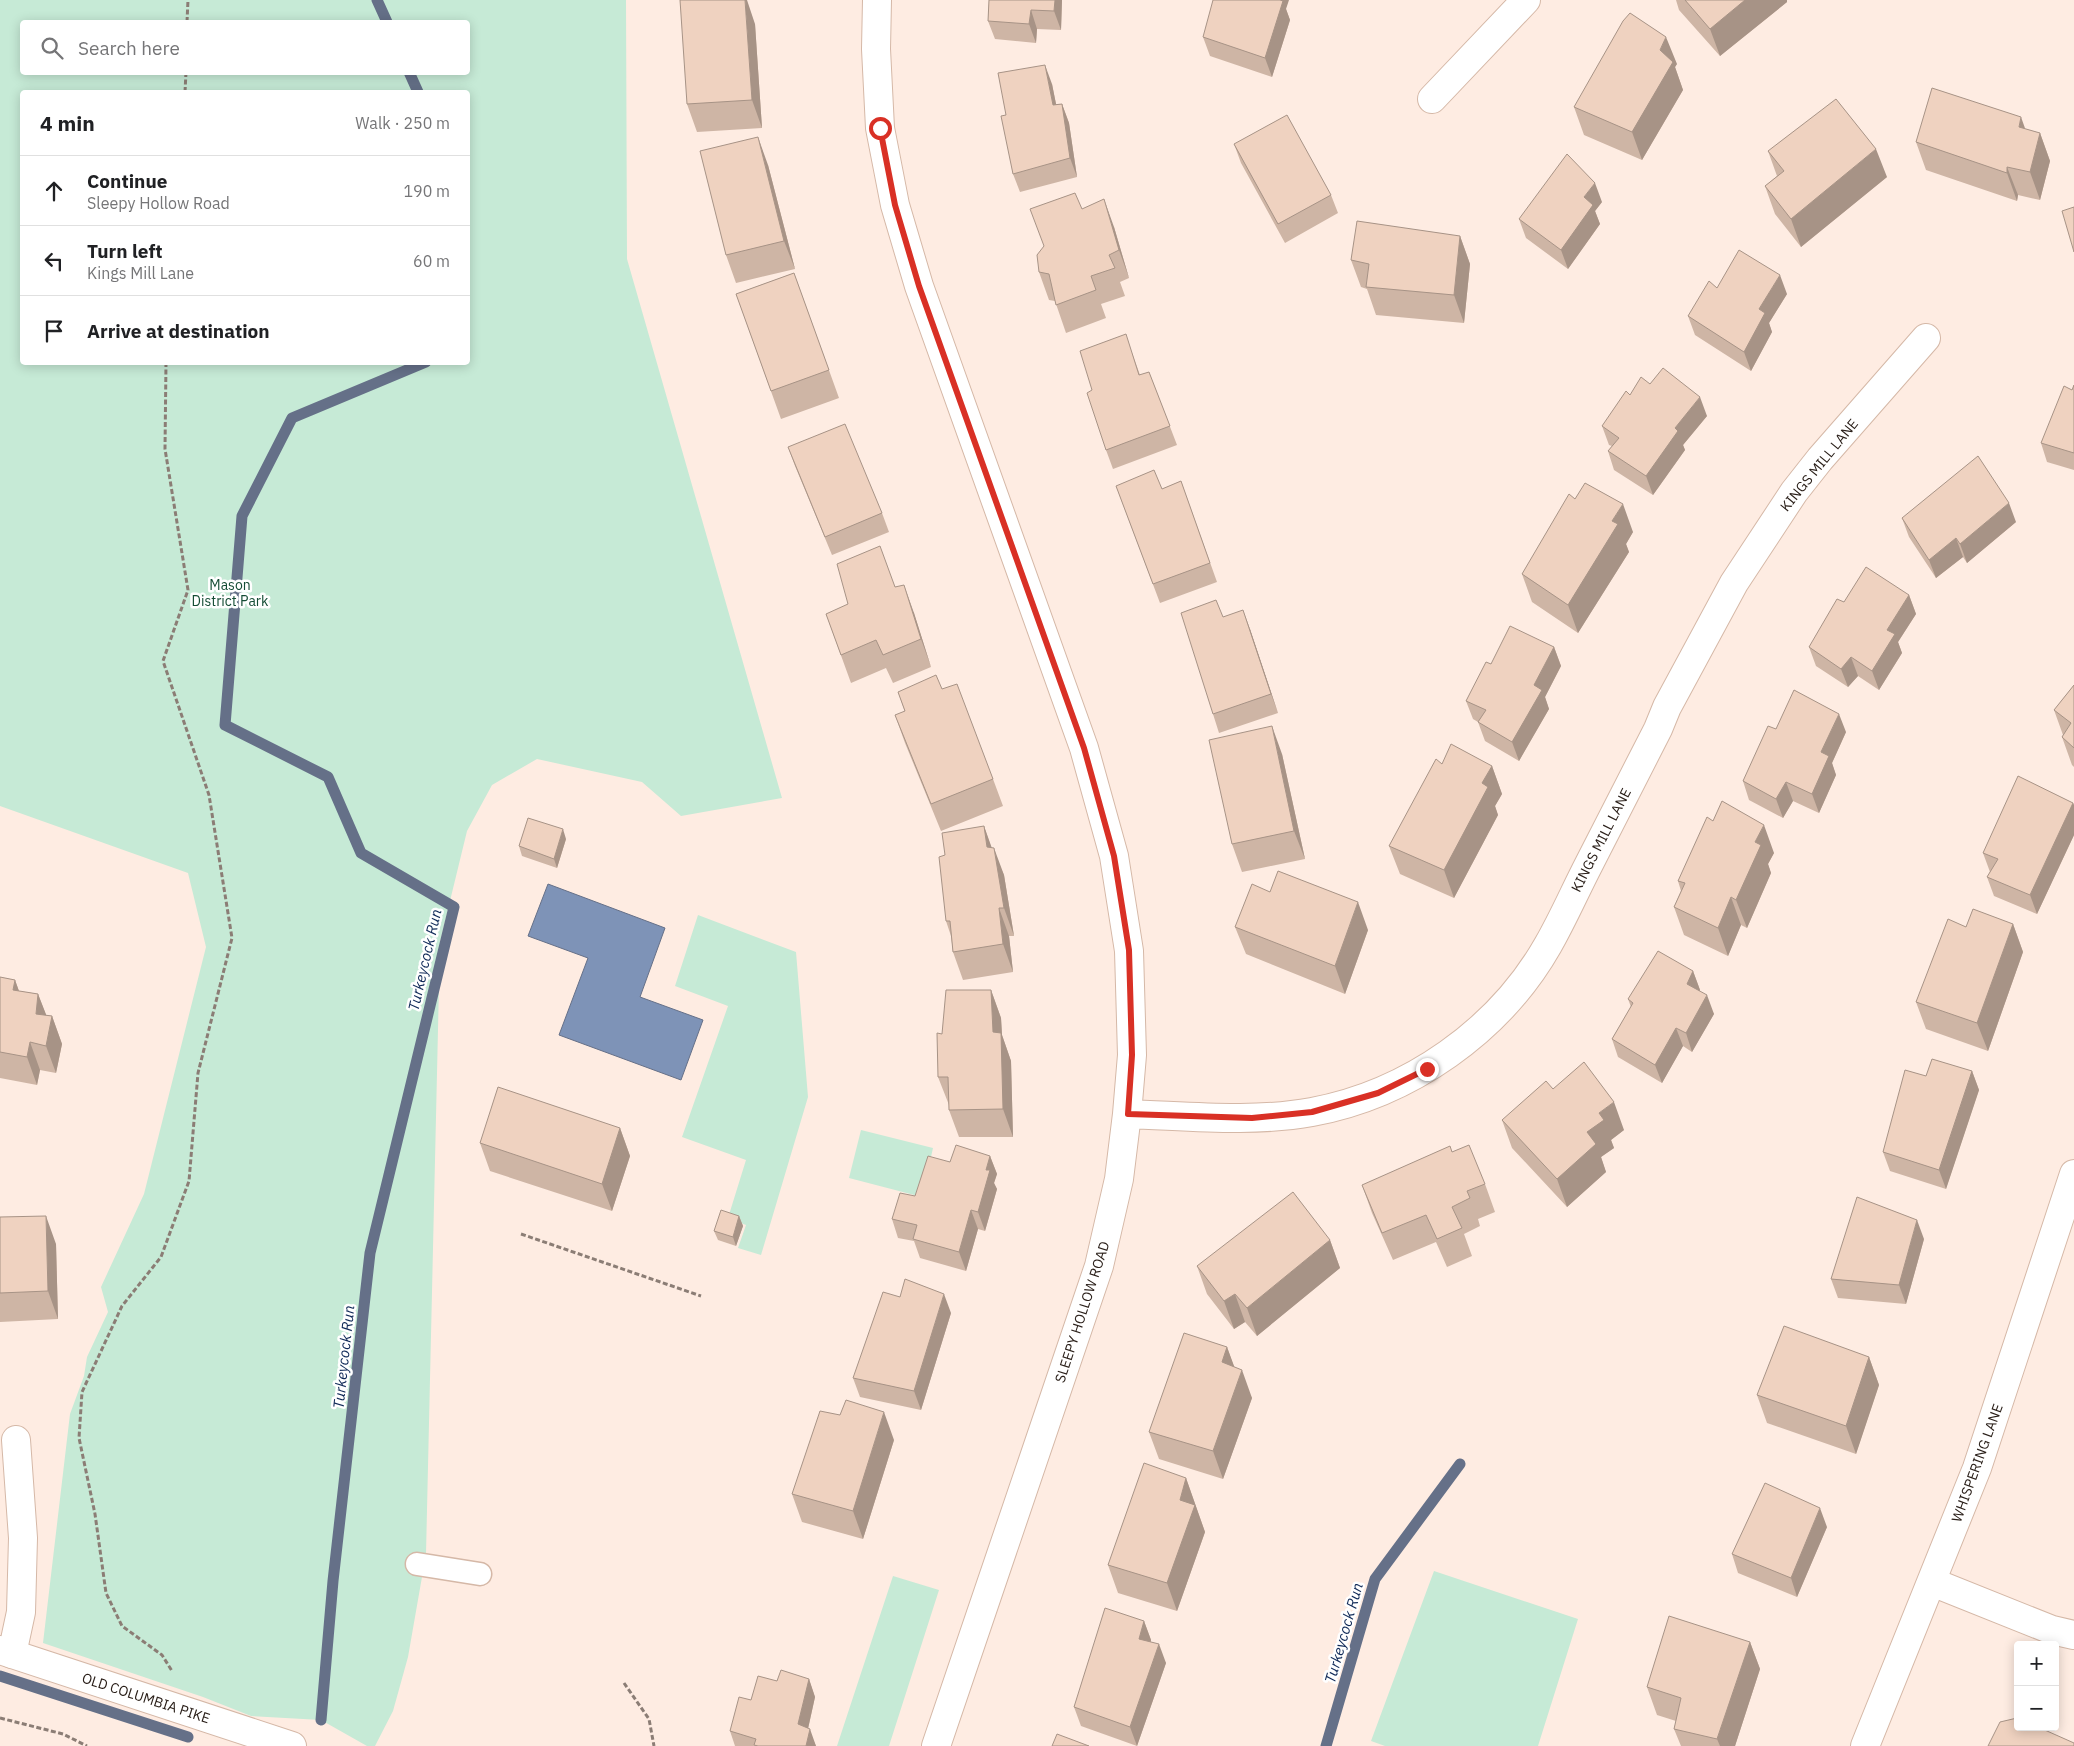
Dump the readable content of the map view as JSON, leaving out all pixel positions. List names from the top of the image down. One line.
{"streets":{"street":["KINGS MILL LANE","SLEEPY HOLLOW ROAD","WHISPERING LANE","OLD COLUMBIA PIKE"]},"crossings":[["KINGS MILL LANE","SLEEPY HOLLOW ROAD"]],"water":["Turkeycock Run"],"parks":["Mason District Park"],"page":{"search":"Search here","heading":["4 min","Walk · 250 m"],"list":[["Continue","Sleepy Hollow Road","190 m"],["Turn left","Kings Mill Lane","60 m"],"Arrive at destination"],"map_buttons":["+","−"]}}
